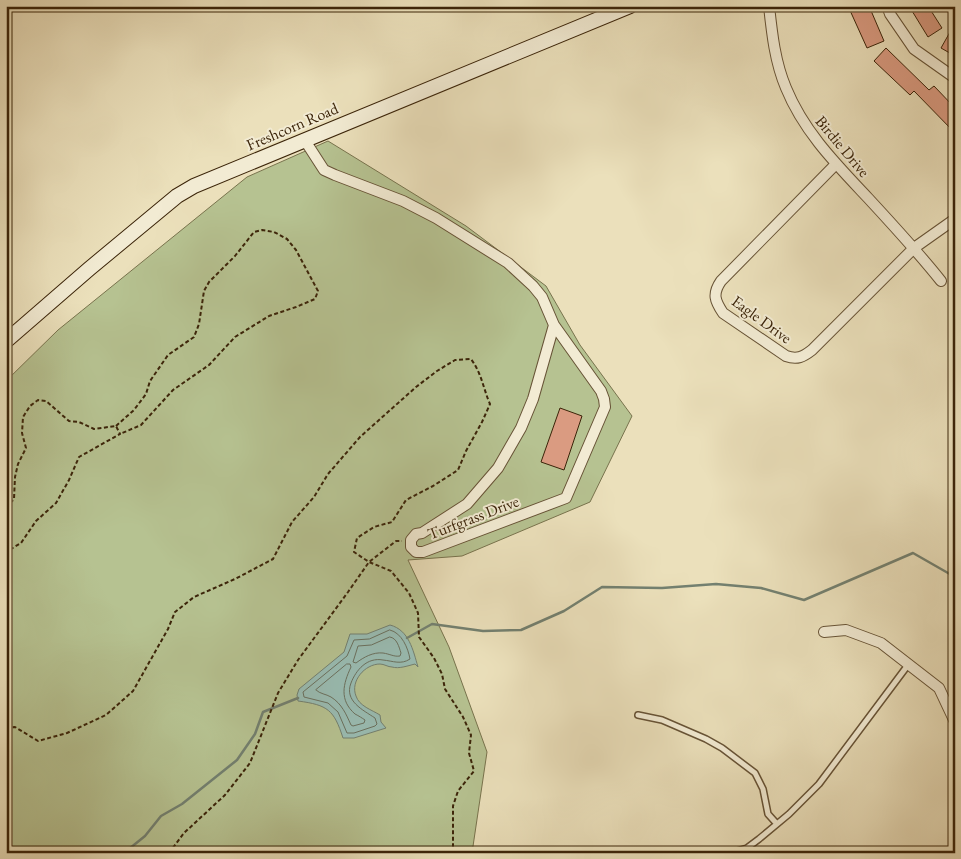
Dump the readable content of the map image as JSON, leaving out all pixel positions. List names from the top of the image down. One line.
{"streets":{"street":["Freshcorn Road","Birdie Drive","Eagle Drive","Turfgrass Drive"]},"crossings":[["Freshcorn Road","Turfgrass Drive"],["Birdie Drive","Eagle Drive"]]}
